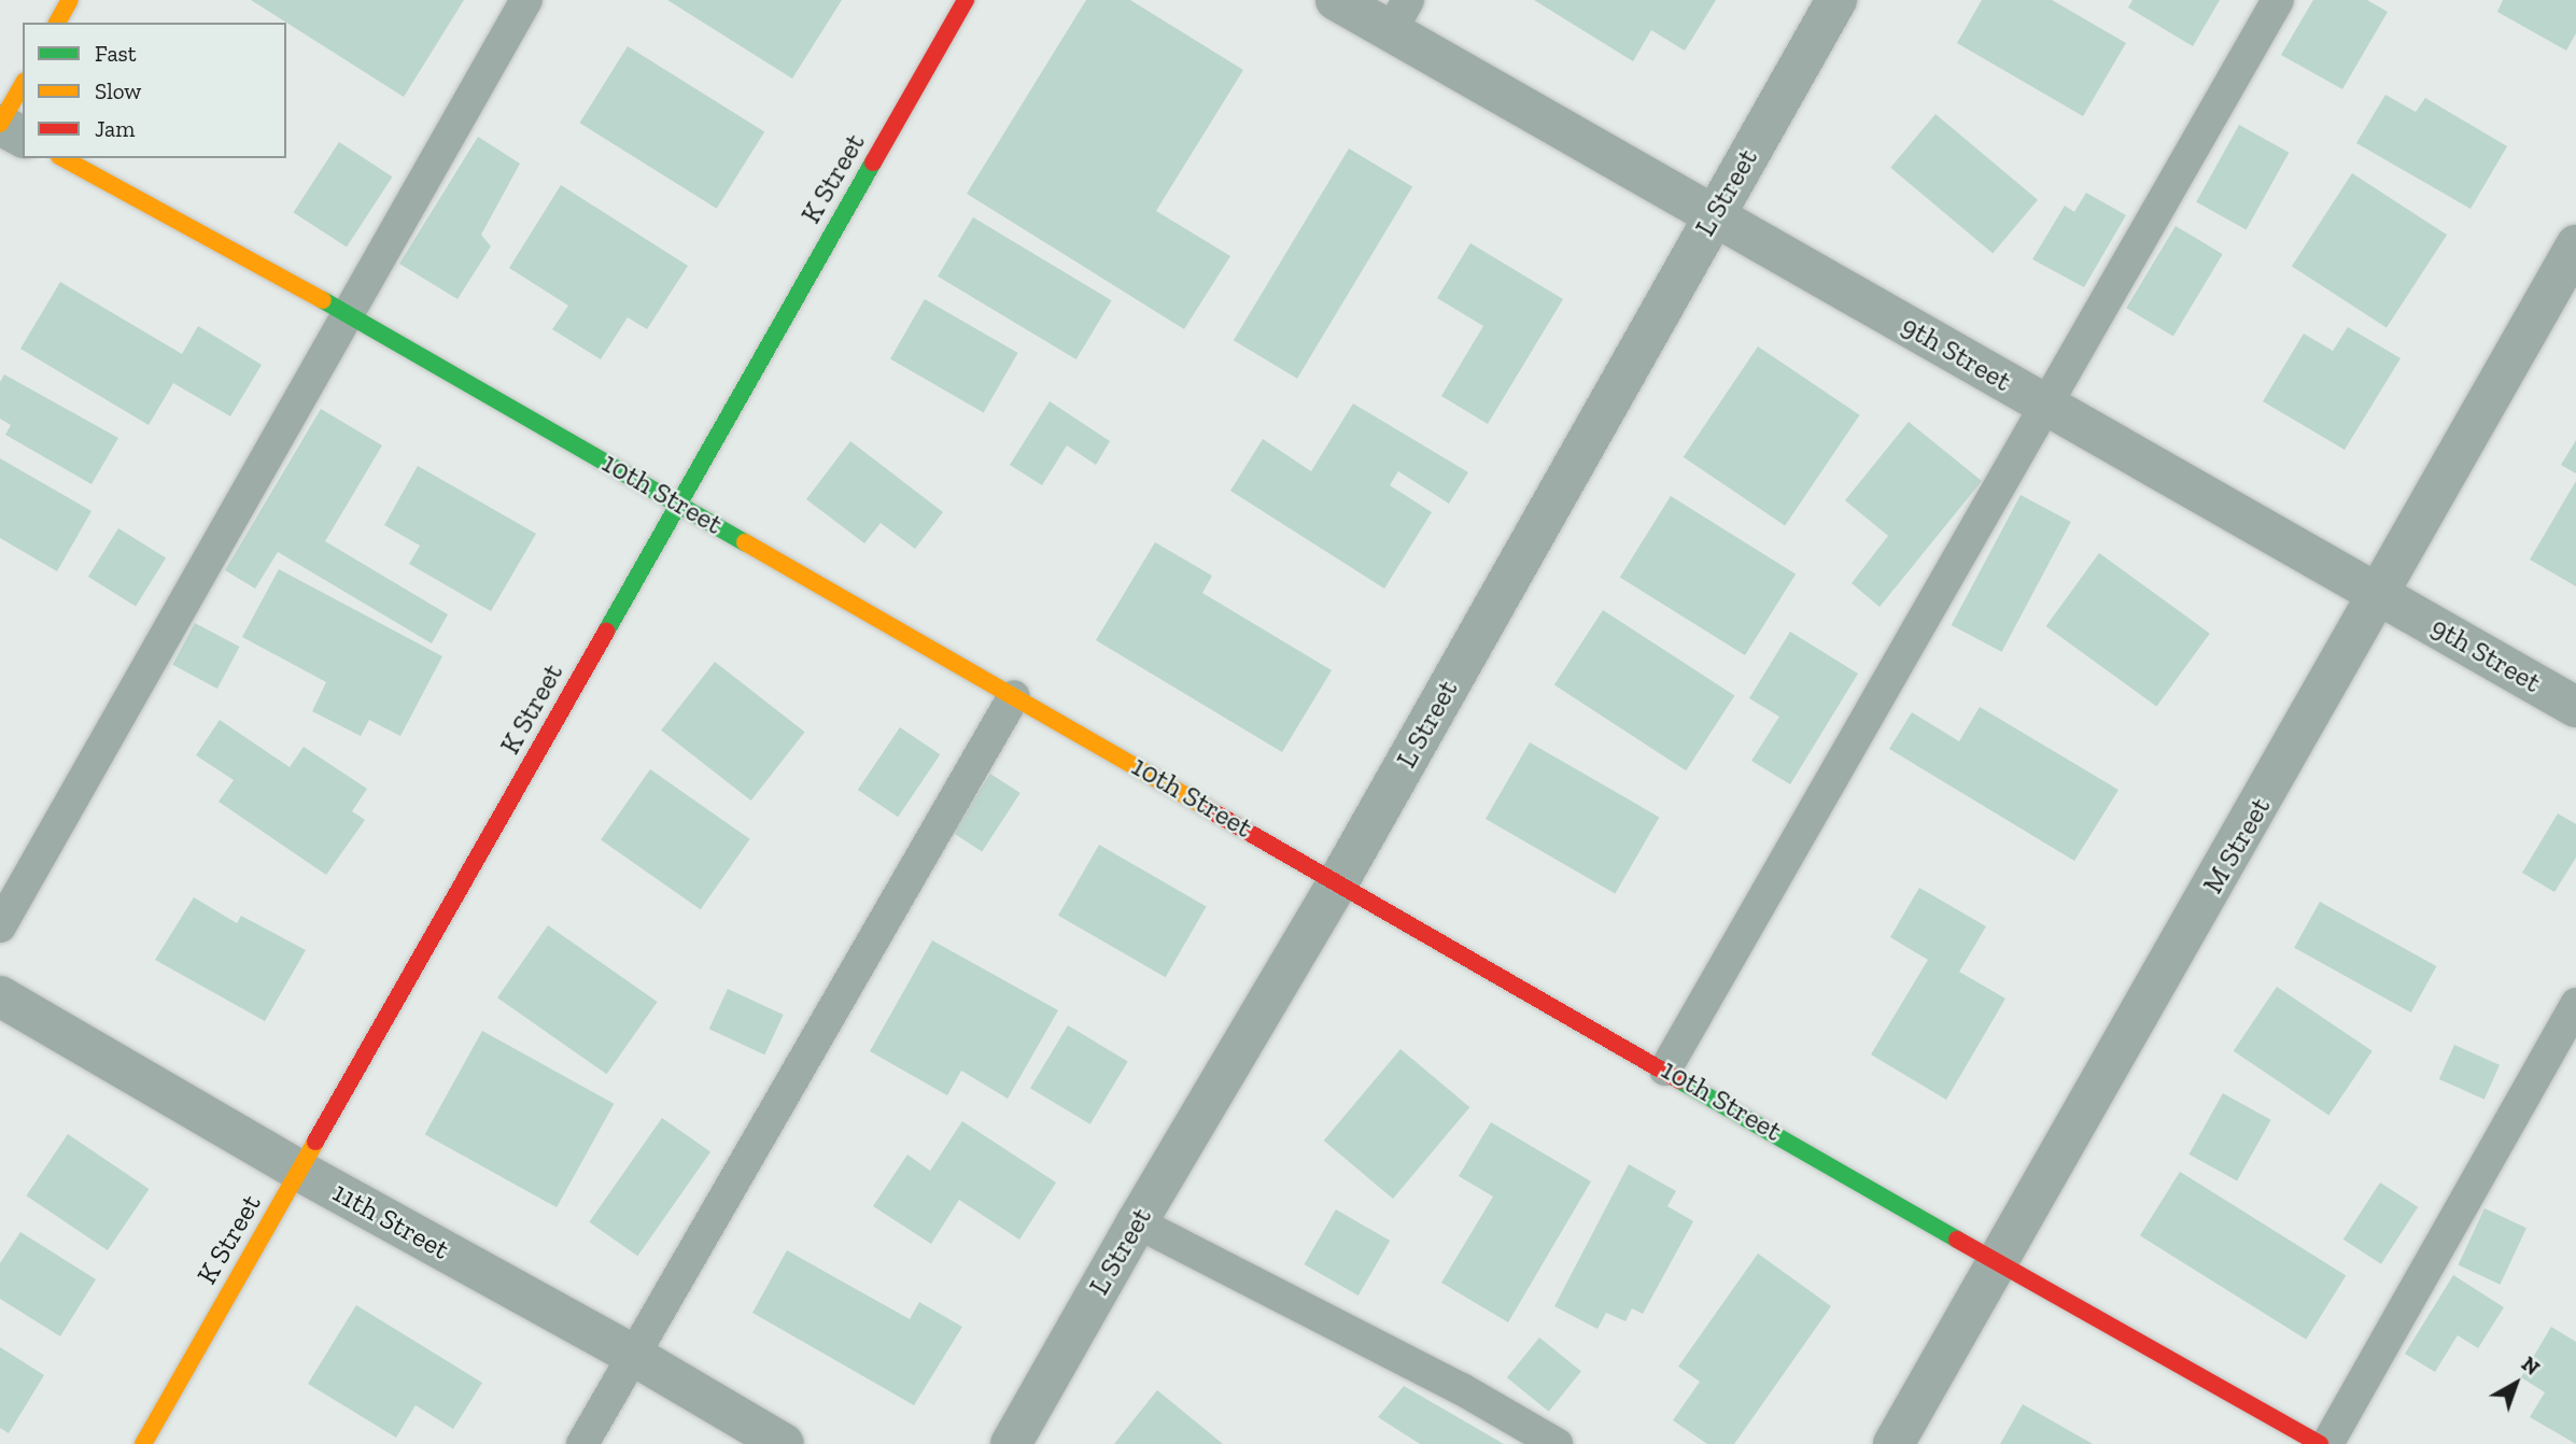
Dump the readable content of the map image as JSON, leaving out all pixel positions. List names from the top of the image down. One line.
{"streets":{"street":["K Street","L Street","9th Street","10th Street","M Street","11th Street"]},"crossings":[["K Street","10th Street"],["K Street","11th Street"],["L Street","9th Street"],["L Street","10th Street"],["9th Street","M Street"],["10th Street","M Street"]],"legend":["Fast","Slow","Jam"],"north":"top right"}
